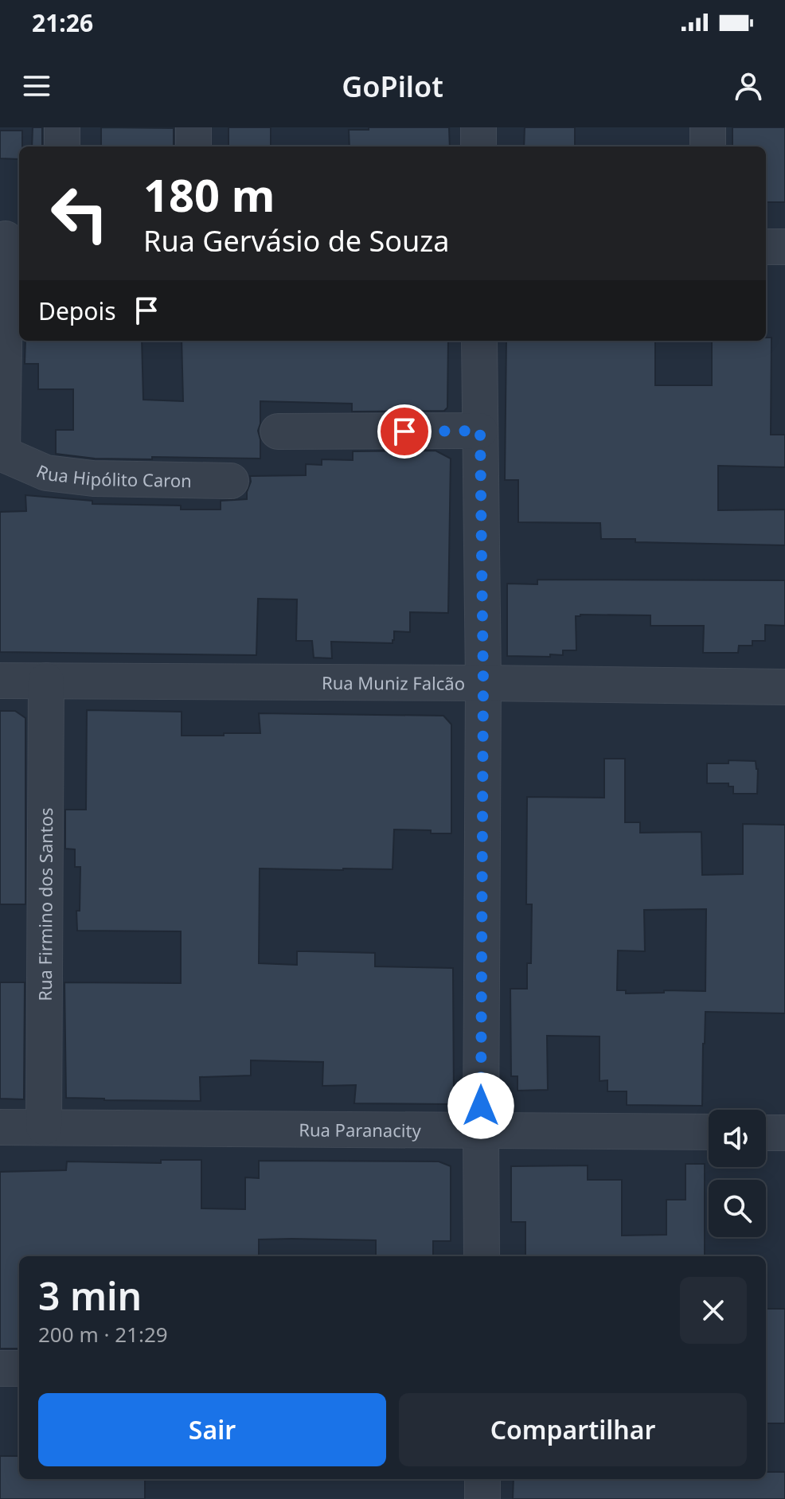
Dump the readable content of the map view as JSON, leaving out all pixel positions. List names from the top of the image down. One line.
{"streets":{"street":["Rua Hipólito Caron","Rua Muniz Falcão","Rua Firmino dos Santos","Rua Paranacity"]},"crossings":[["Rua Muniz Falcão","Rua Firmino dos Santos"],["Rua Firmino dos Santos","Rua Paranacity"]],"page":{"status":"21:26","header":"GoPilot","turn":["180 m","Rua Gervásio de Souza"],"then":"Depois","heading":["3 min","200 m · 21:29"],"buttons":["Sair","Compartilhar"]}}
